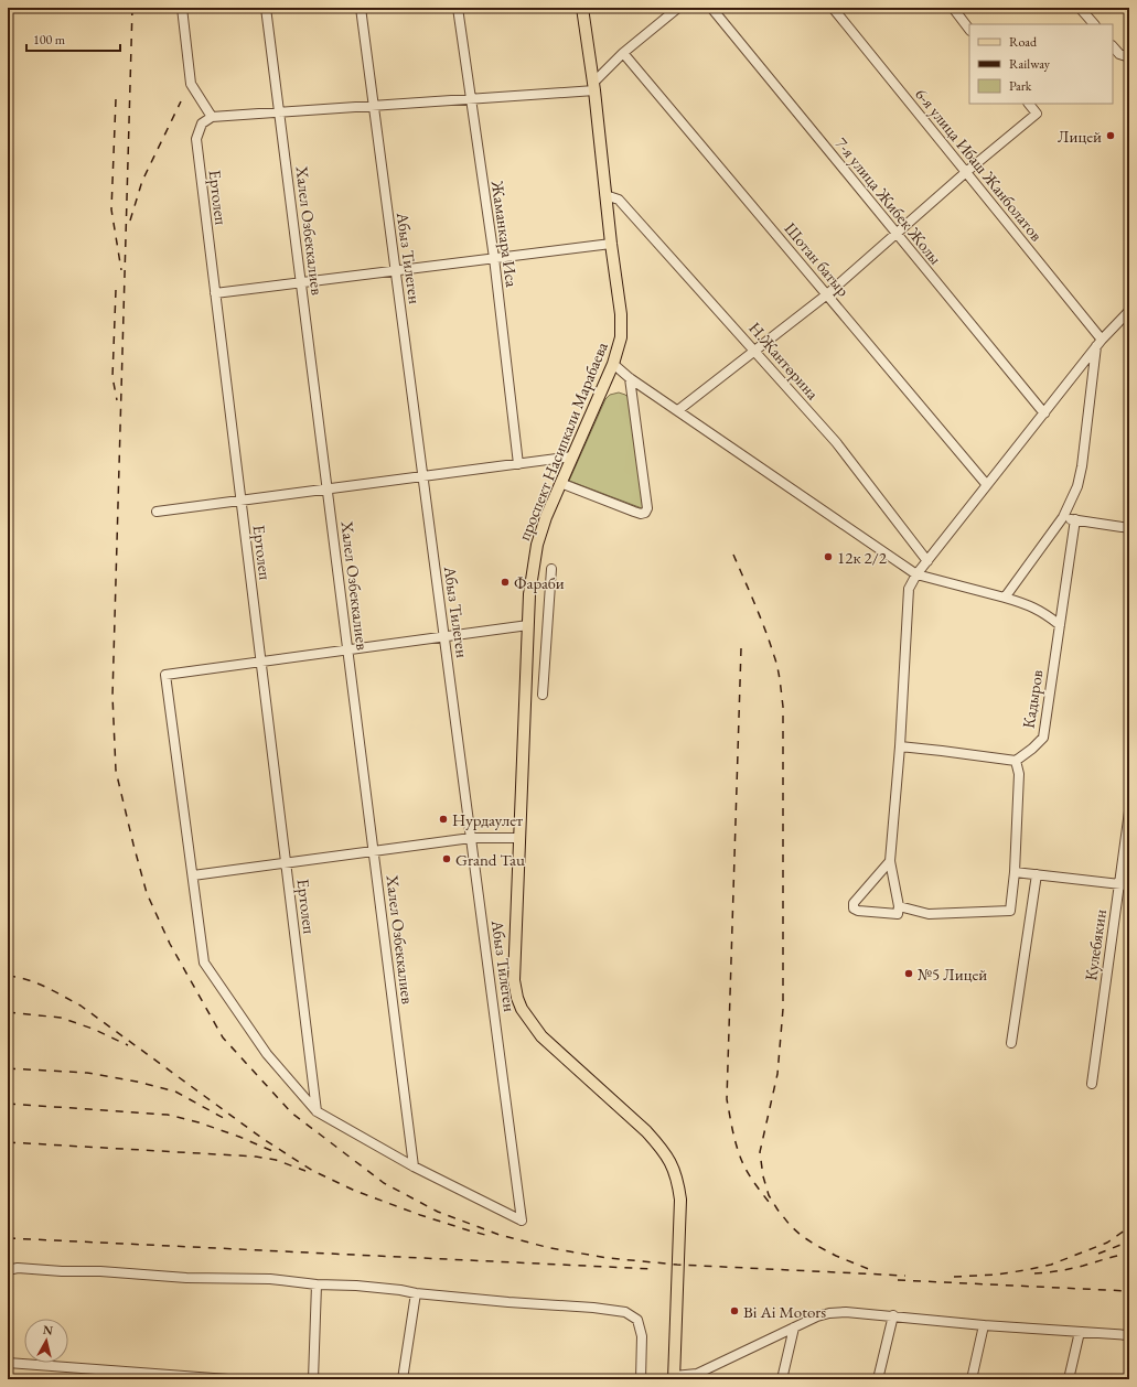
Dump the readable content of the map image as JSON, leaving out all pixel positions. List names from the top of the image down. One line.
{"streets":{"main road":["проспект Насипкали Марабаева"],"street":["6-я улица Ибаш Жанболатов","Ертолеп","7-я улица Жибек Жолы","Халел Озбеккалиев","Жаманкара Иса","Абыз Тилеген","Шотан батыр","Н.Жантөрина","Кадыров","Кулебякин"]},"crossings":[["Халел Озбеккалиев","Абыз Тилеген"],["Н.Жантөрина","проспект Насипкали Марабаева"]],"places":["Лицей","12к 2/2","Фараби","Нурдаулет","Grand Tau","№5 Лицей","Bi Ai Motors"],"legend":["Road","Railway","Park"],"scale_bar":"100 m","north":"top"}
